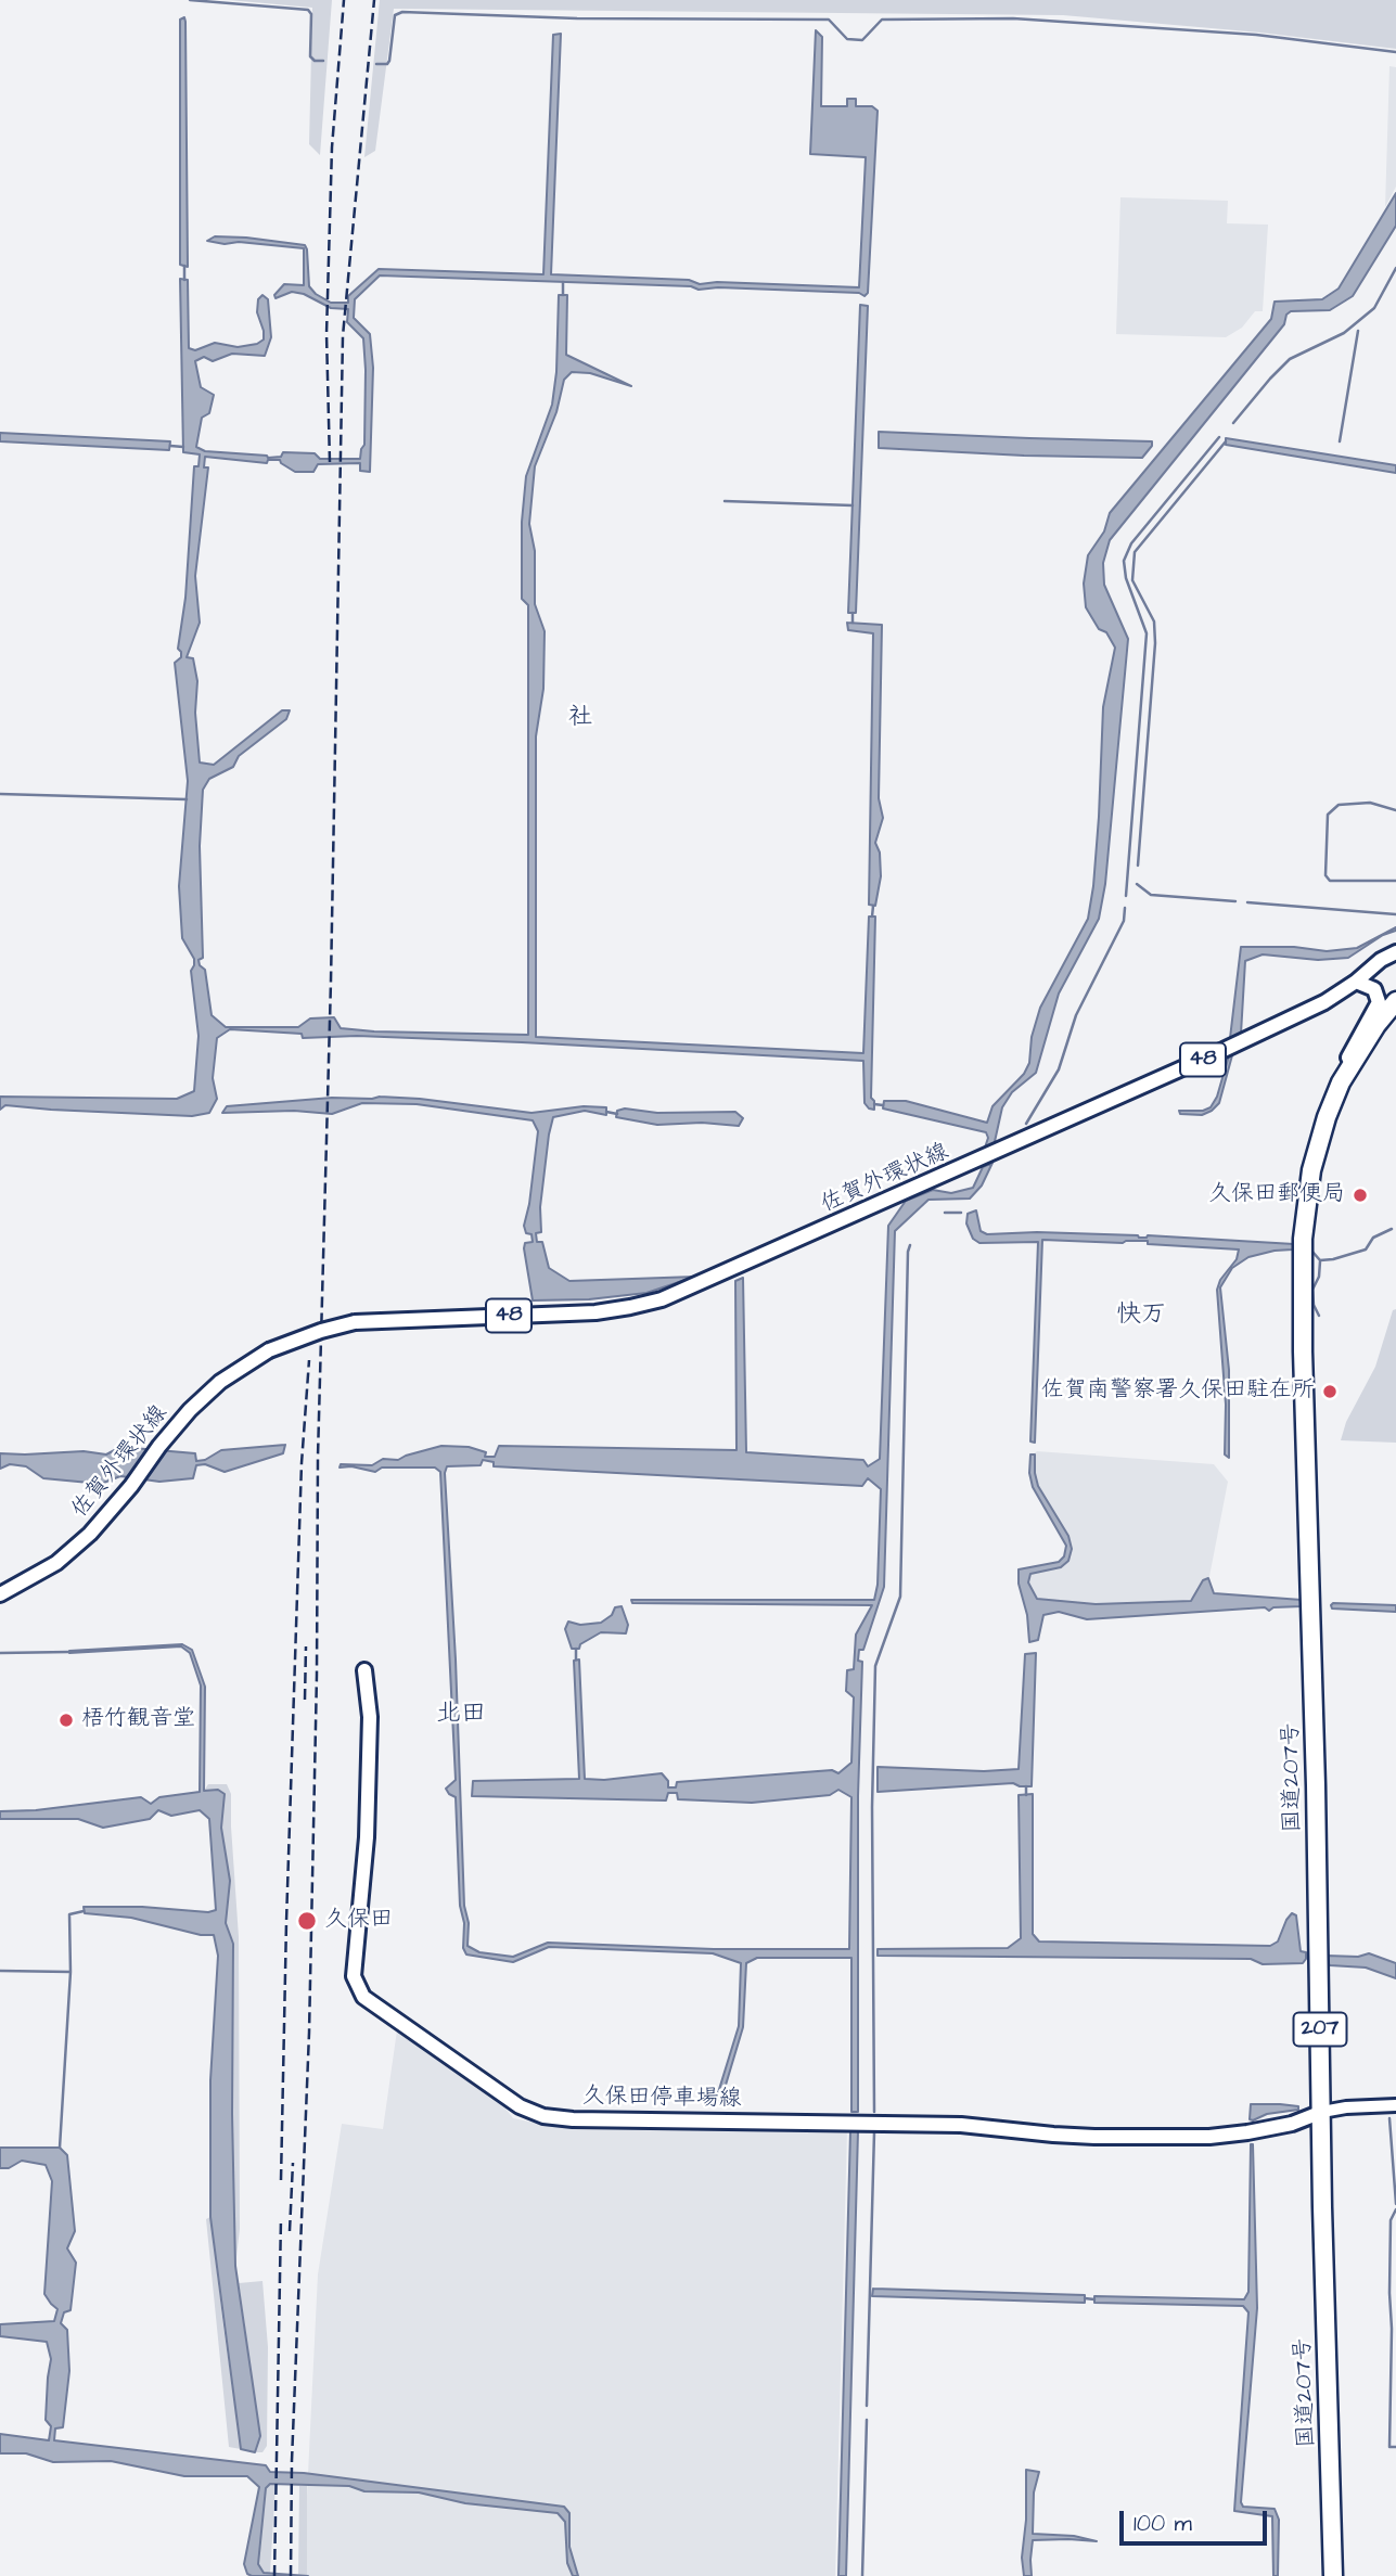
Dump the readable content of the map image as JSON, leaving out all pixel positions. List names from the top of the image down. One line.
{"streets":{"highway":["国道207号","207"],"main road":["48","佐賀外環状線","久保田停車場線"]},"crossings":[["国道207号","久保田停車場線"]],"districts":["社","快万","北田"],"places":["久保田郵便局","佐賀南警察署久保田駐在所","梧竹観音堂","久保田"],"scale_bar":"100 m"}
